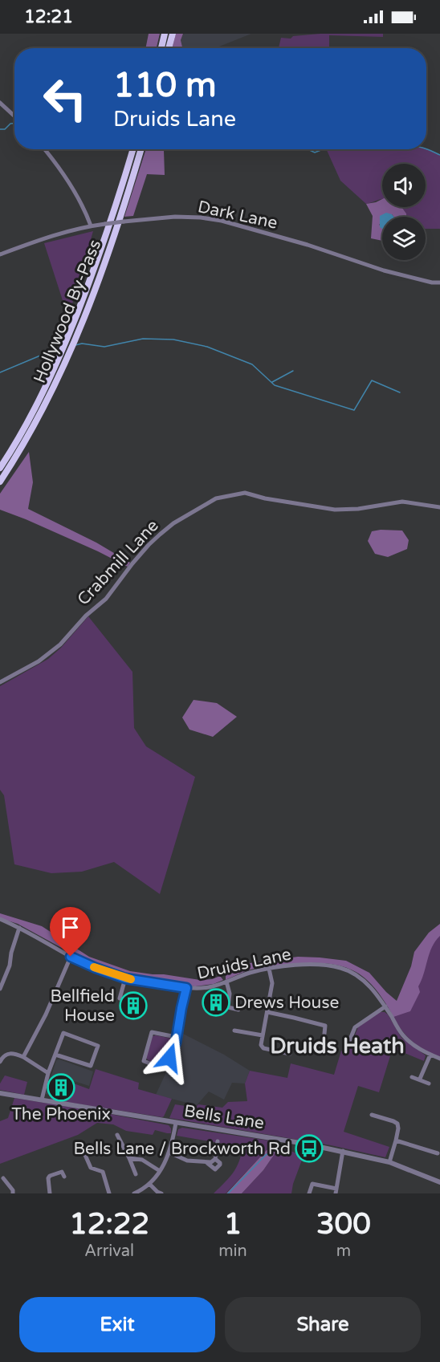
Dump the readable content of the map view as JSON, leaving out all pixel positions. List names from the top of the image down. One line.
{"streets":{"highway":["Hollywood By-Pass"],"street":["Dark Lane","Crabmill Lane","Druids Lane","Bells Lane"]},"districts":["Druids Heath"],"places":{"building":["Drews House","Bellfield House","The Phoenix"],"bus stop":["Bells Lane / Brockworth Rd"]},"page":{"status":"12:21","turn":["110 m","Druids Lane"],"eta":["12:22","Arrival","1","min","300","m"],"buttons":["Exit","Share"]}}
